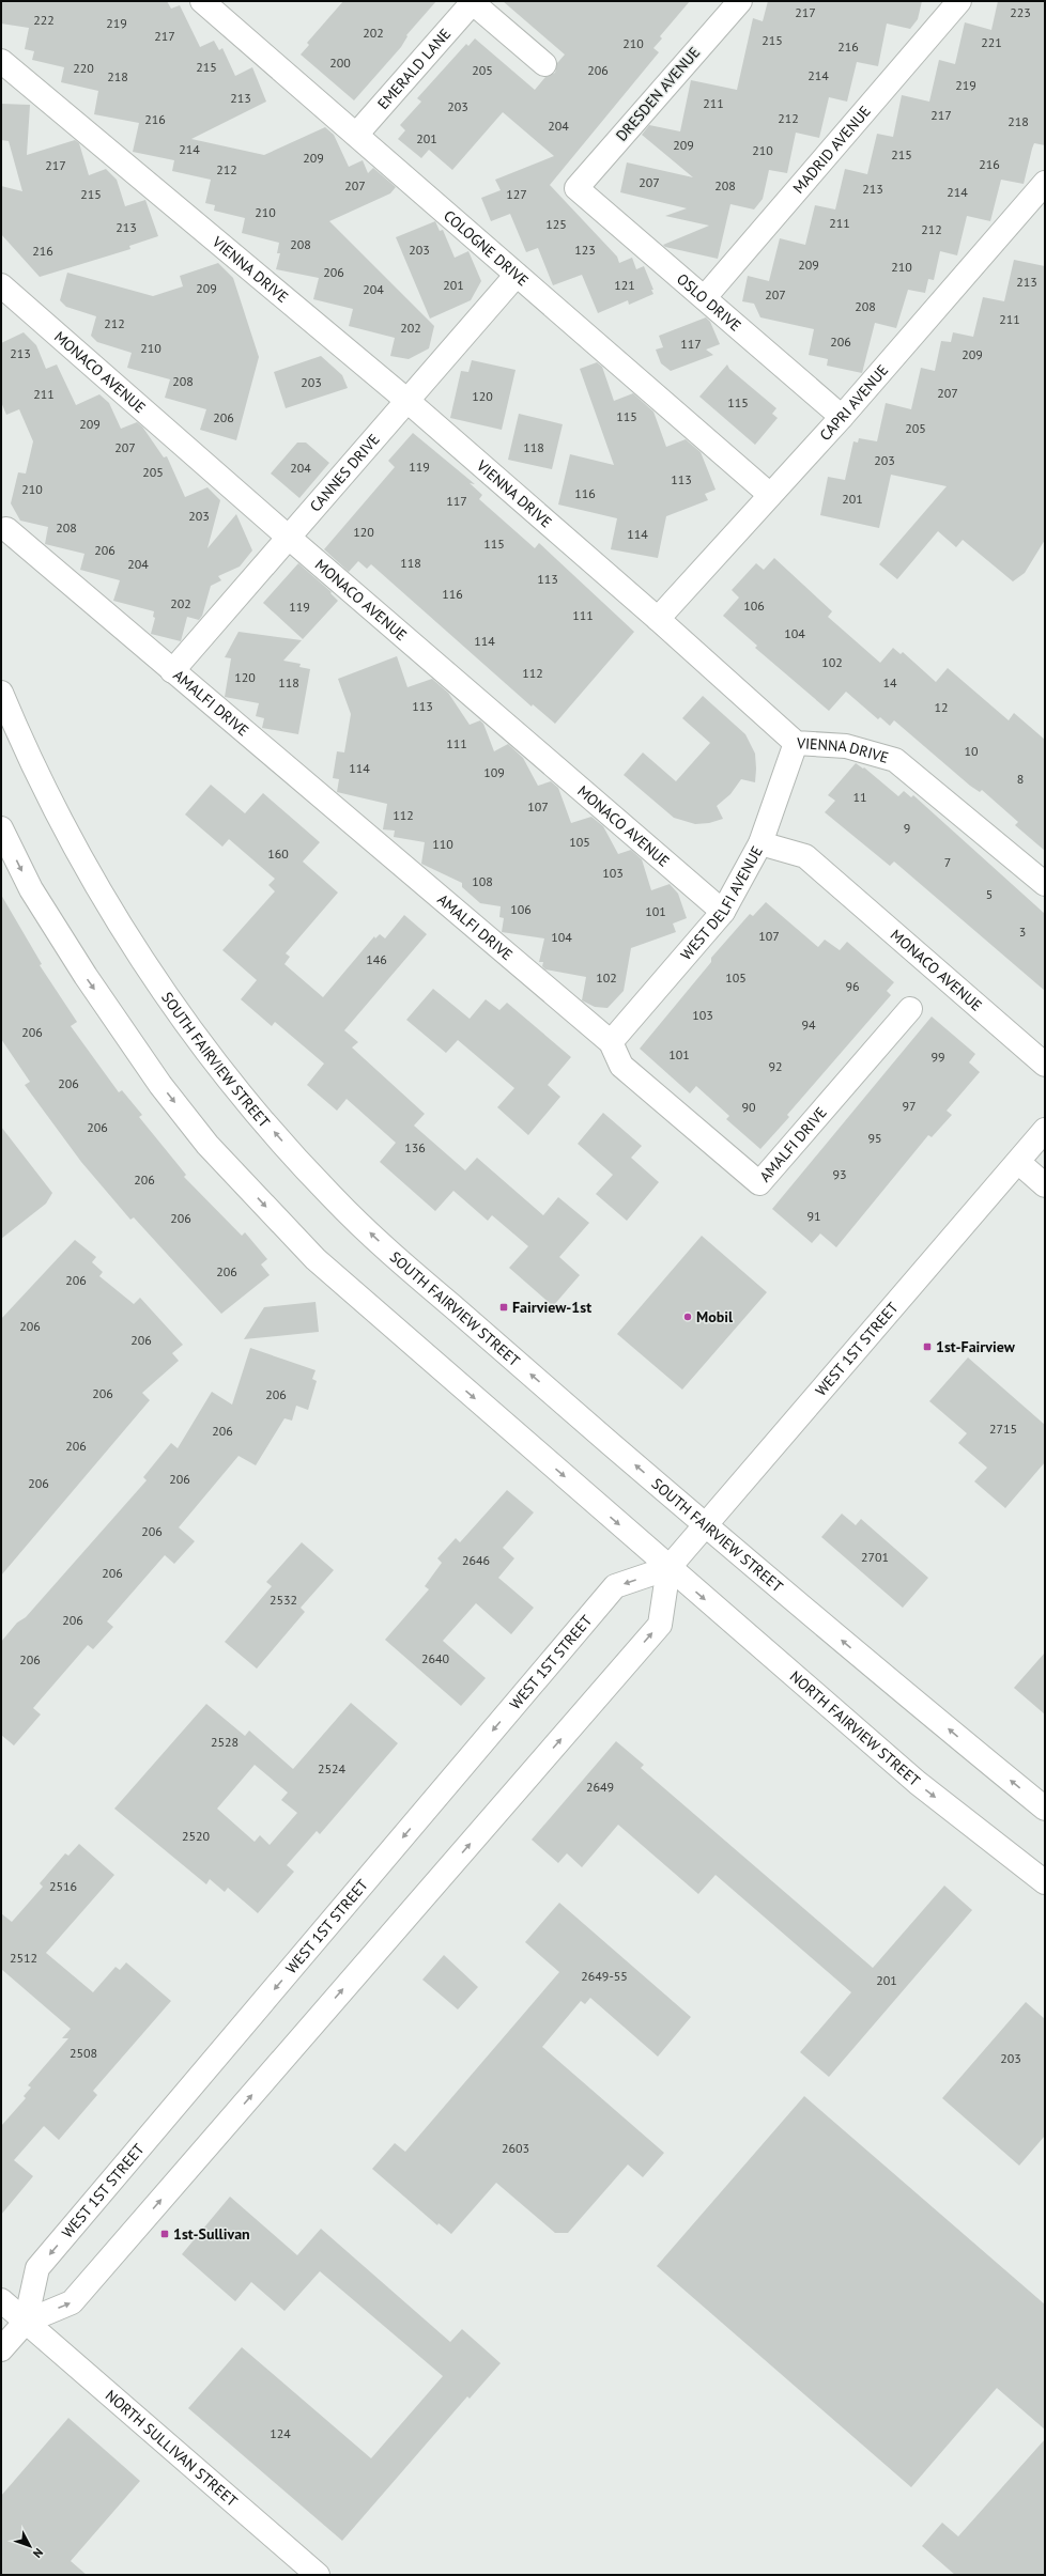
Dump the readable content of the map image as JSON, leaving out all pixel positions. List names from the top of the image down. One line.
{"streets":{"street":["EMERALD LANE","DRESDEN AVENUE","MADRID AVENUE","COLOGNE DRIVE","VIENNA DRIVE","OSLO DRIVE","MONACO AVENUE","CAPRI AVENUE","CANNES DRIVE","AMALFI DRIVE","WEST DELFI AVENUE","SOUTH FAIRVIEW STREET","WEST 1ST STREET","NORTH FAIRVIEW STREET","NORTH SULLIVAN STREET"]},"crossings":[["EMERALD LANE","COLOGNE DRIVE"],["DRESDEN AVENUE","OSLO DRIVE"],["MADRID AVENUE","OSLO DRIVE"],["COLOGNE DRIVE","CAPRI AVENUE"],["COLOGNE DRIVE","CANNES DRIVE"],["VIENNA DRIVE","CAPRI AVENUE"],["VIENNA DRIVE","CANNES DRIVE"],["VIENNA DRIVE","WEST DELFI AVENUE"],["OSLO DRIVE","CAPRI AVENUE"],["MONACO AVENUE","CANNES DRIVE"],["MONACO AVENUE","WEST DELFI AVENUE"],["CANNES DRIVE","AMALFI DRIVE"],["AMALFI DRIVE","WEST DELFI AVENUE"],["SOUTH FAIRVIEW STREET","WEST 1ST STREET"],["WEST 1ST STREET","NORTH FAIRVIEW STREET"],["WEST 1ST STREET","NORTH SULLIVAN STREET"]],"one_way":["NORTH FAIRVIEW STREET"],"places":{"transit":["Fairview-1st","1st-Fairview","1st-Sullivan"],"other":["Mobil"]},"house_numbers":["217","223","222","219","202","217","215","221","210","216","200","215","220","205","206","214","218","219","213","211","203","217","212","216","218","204","201","209","214","210","215","209","216","217","212","207","207","208","213","214","215","127","210","211","125","213","212","208","203","123","216","209","210","206","213","201","121","209","204","207","208","211","212","202","206","117","210","213","209","208","203","207","211","120","115","115","206","209","205","207","118","203","119","204","205","113","210","116","201","117","203","208","120","114","115","206","118","204","113","116","202","106","119","111","104","114","102","112","120","118","14","113","12","111","10","114","109","8","11","107","112","9","105","110","160","7","103","108","5","106","101","3","107","104","146","102","105","96","103","94","206","101","99","92","206","97","90","206","95","136","93","206","91","206","206","206","206","206","206","206","2715","206","206","206","206","206","2701","2646","206","2532","206","2640","206","2528","2524","2649","2520","2516","2512","2649-55","201","2508","203","2603","124"],"north":"bottom right"}
